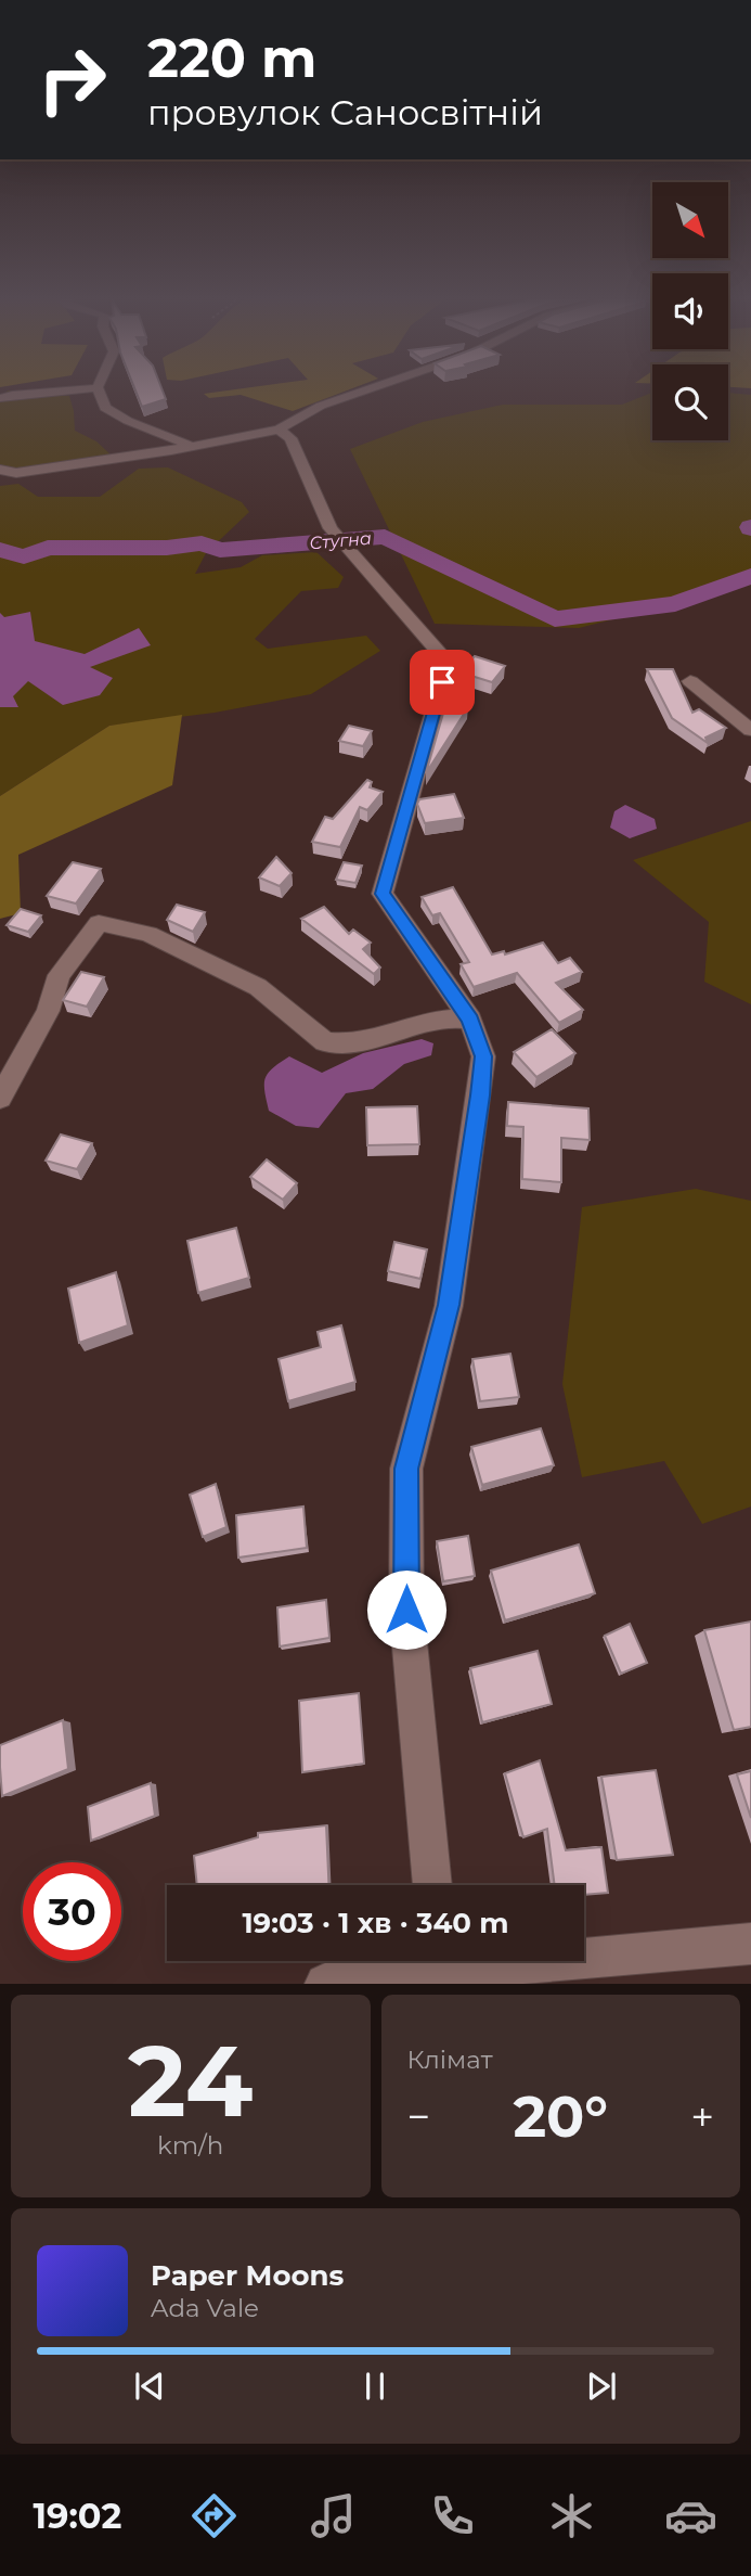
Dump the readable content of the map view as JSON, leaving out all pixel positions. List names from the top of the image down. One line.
{"water":["Стугна"],"north":"bottom right","page":{"turn":["220 m","провулок Саносвітній"],"limit":"30","trip":"19:03 · 1 хв · 340 m","tile":[["24","km/h"],"Клімат"],"heat":["−","20°","+"],"song":["Paper Moons","Ada Vale"],"tabs":"19:02"}}
